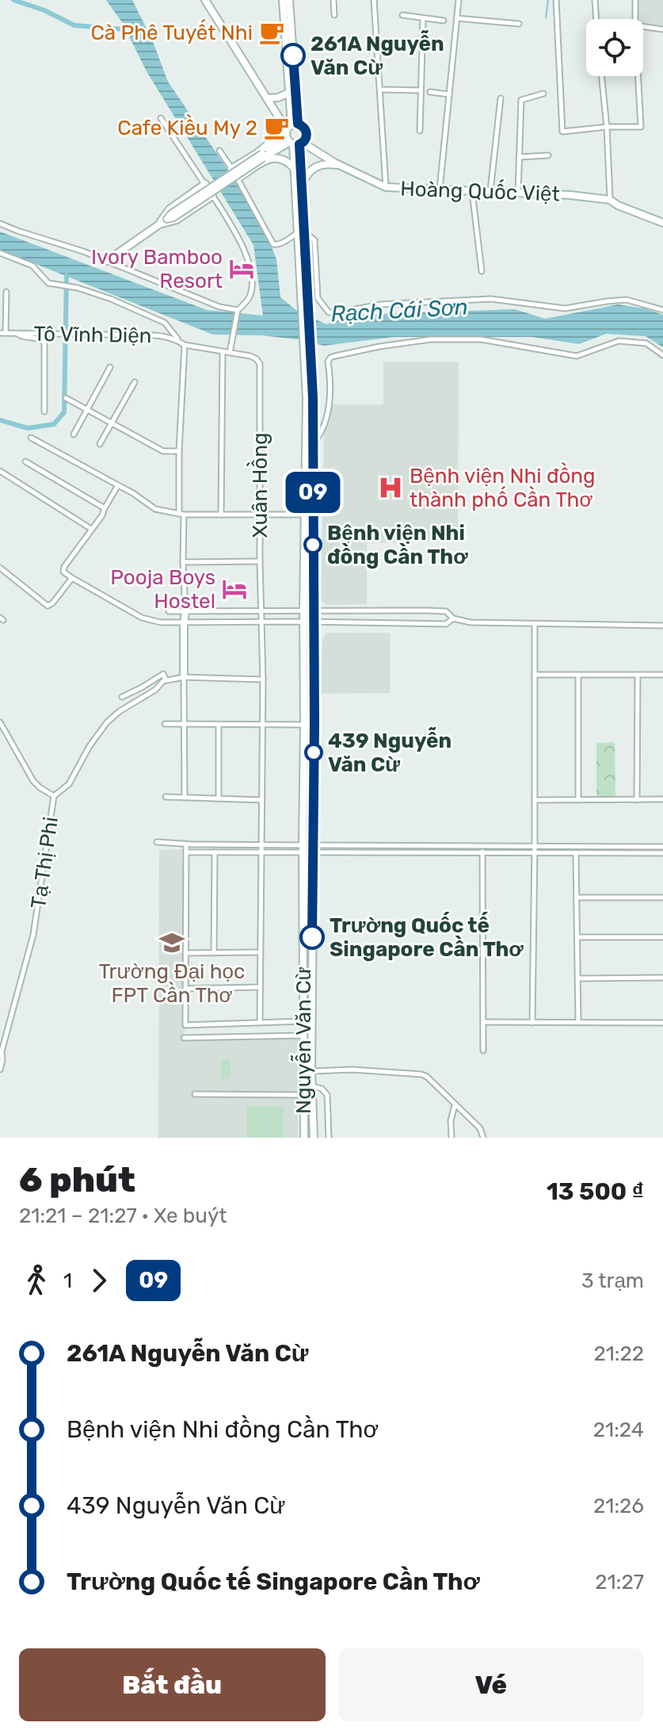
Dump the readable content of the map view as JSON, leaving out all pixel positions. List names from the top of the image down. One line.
{"streets":{"main road":["Hoàng Quốc Việt","Nguyễn Văn Cừ"],"street":["Tô Vĩnh Diện","Xuân Hồng","Tạ Thị Phi"]},"crossings":[["Hoàng Quốc Việt","Nguyễn Văn Cừ"],["Tô Vĩnh Diện","Xuân Hồng"],["Xuân Hồng","Tạ Thị Phi"]],"water":["Rạch Cái Sơn"],"places":{"cafe":["Cà Phê Tuyết Nhi","Cafe Kiều My 2"],"other":["261A Nguyễn Văn Cừ","Bệnh viện Nhi đồng Cần Thơ","439 Nguyễn Văn Cừ","Trường Quốc tế Singapore Cần Thơ"],"hotel":["Ivory Bamboo Resort","Pooja Boys Hostel"],"hospital":["Bệnh viện Nhi đồng thành phố Cần Thơ"],"school or university":["Trường Đại học FPT Cần Thơ"]},"lines":["bus line 09"],"page":{"on_map":"09","heading":["6 phút","21:21 – 21:27 · Xe buýt","13 500 ₫"],"legs":["1","09","3 trạm"],"list":[{"name":"261A Nguyễn Văn Cừ","value":"21:22"},{"name":"Bệnh viện Nhi đồng Cần Thơ","value":"21:24"},{"name":"439 Nguyễn Văn Cừ","value":"21:26"},{"name":"Trường Quốc tế Singapore Cần Thơ","value":"21:27"}],"buttons":["Bắt đầu","Vé"]}}
